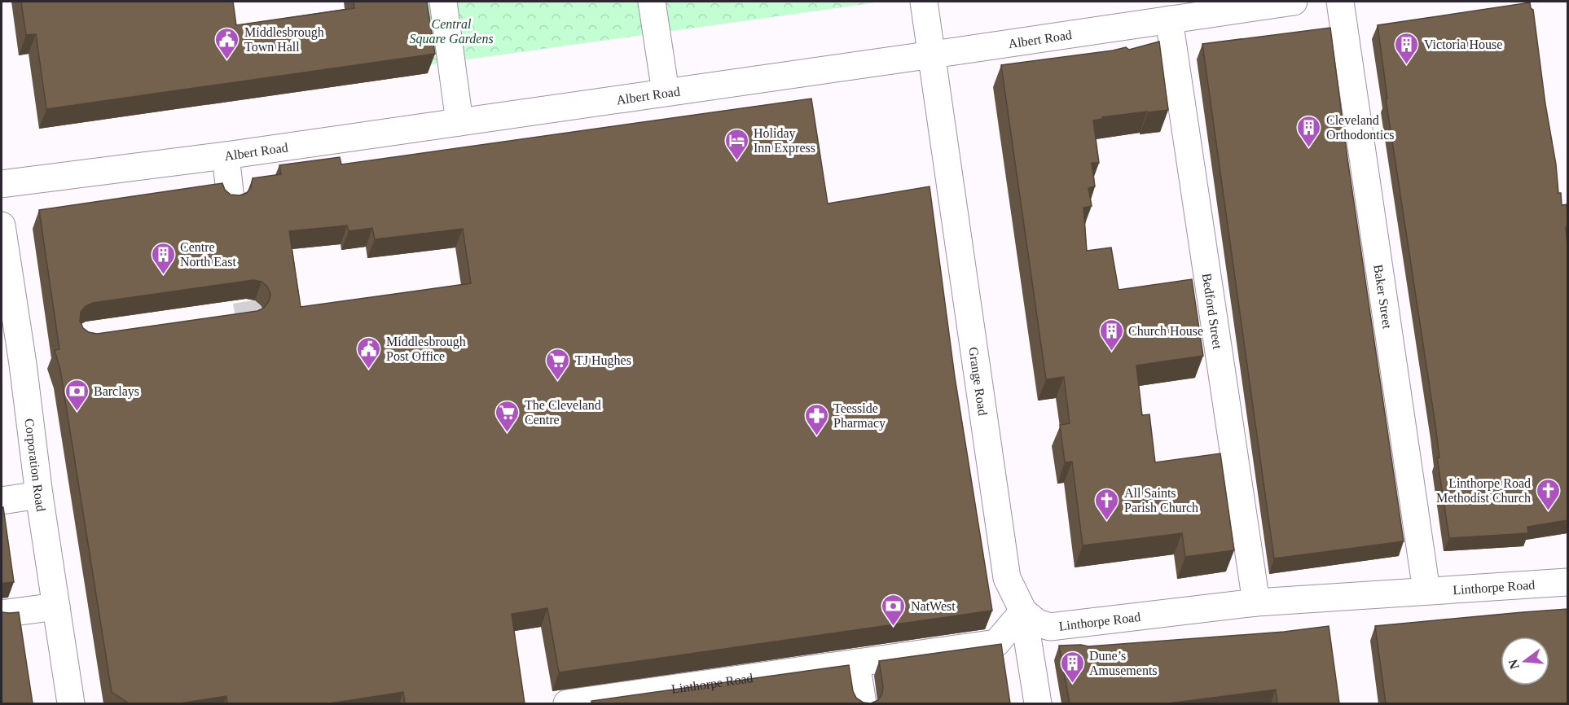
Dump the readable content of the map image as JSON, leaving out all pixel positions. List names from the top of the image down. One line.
{"streets":{"street":["Albert Road","Baker Street","Bedford Street","Grange Road","Corporation Road","Linthorpe Road"]},"crossings":[["Albert Road","Bedford Street"],["Albert Road","Grange Road"],["Baker Street","Linthorpe Road"],["Bedford Street","Linthorpe Road"],["Grange Road","Linthorpe Road"]],"parks":["Central Square Gardens"],"places":{"public building":["Middlesbrough Town Hall","Middlesbrough Post Office"],"building":["Victoria House","Cleveland Orthodontics","Centre North East","Church House","Dune’s Amusements"],"hotel":["Holiday Inn Express"],"supermarket":["TJ Hughes","The Cleveland Centre"],"bank":["Barclays","NatWest"],"pharmacy":["Teesside Pharmacy"],"church":["Linthorpe Road Methodist Church","All Saints Parish Church"]},"north":"left"}
